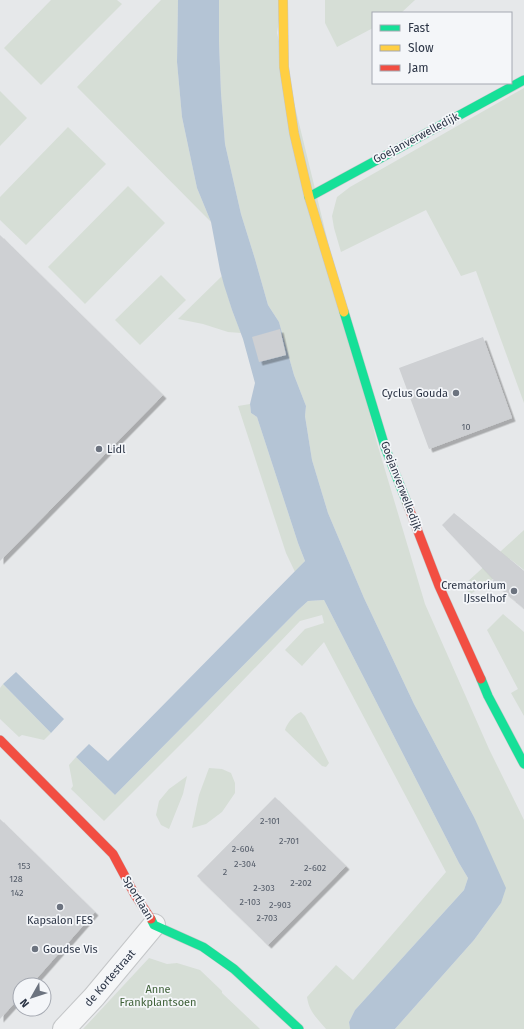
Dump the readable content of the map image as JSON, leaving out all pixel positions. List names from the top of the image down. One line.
{"streets":{"street":["Goejanverwelledijk","Sportlaan","de Kortestraat"]},"crossings":[["Sportlaan","de Kortestraat"]],"parks":["Anne Frankplantsoen"],"places":["Cyclus Gouda","Lidl","Crematorium IJsselhof","Kapsalon FES","Goudse Vis"],"house_numbers":["10","2-101","2-701","2-604","2-304","153","2-602","2","128","2-202","2-303","142","2-103","2-903","2-703"],"legend":["Fast","Slow","Jam"],"north":"bottom left"}
